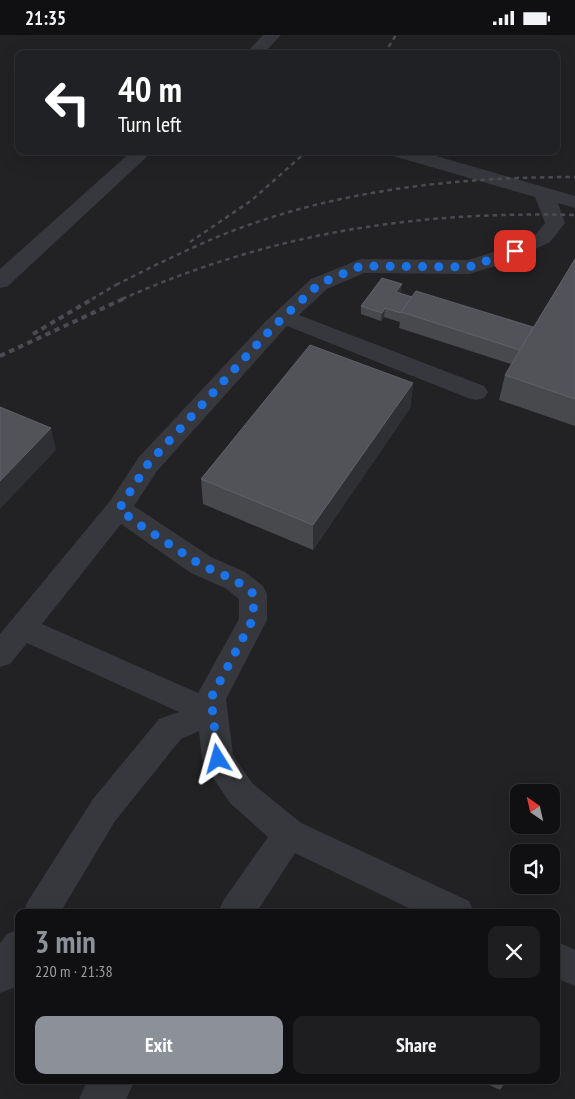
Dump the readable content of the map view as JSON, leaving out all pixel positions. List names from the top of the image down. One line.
{"north":"top left","page":{"status":"21:35","turn":["40 m","Turn left"],"heading":["3 min","220 m · 21:38"],"buttons":["Exit","Share"]}}
